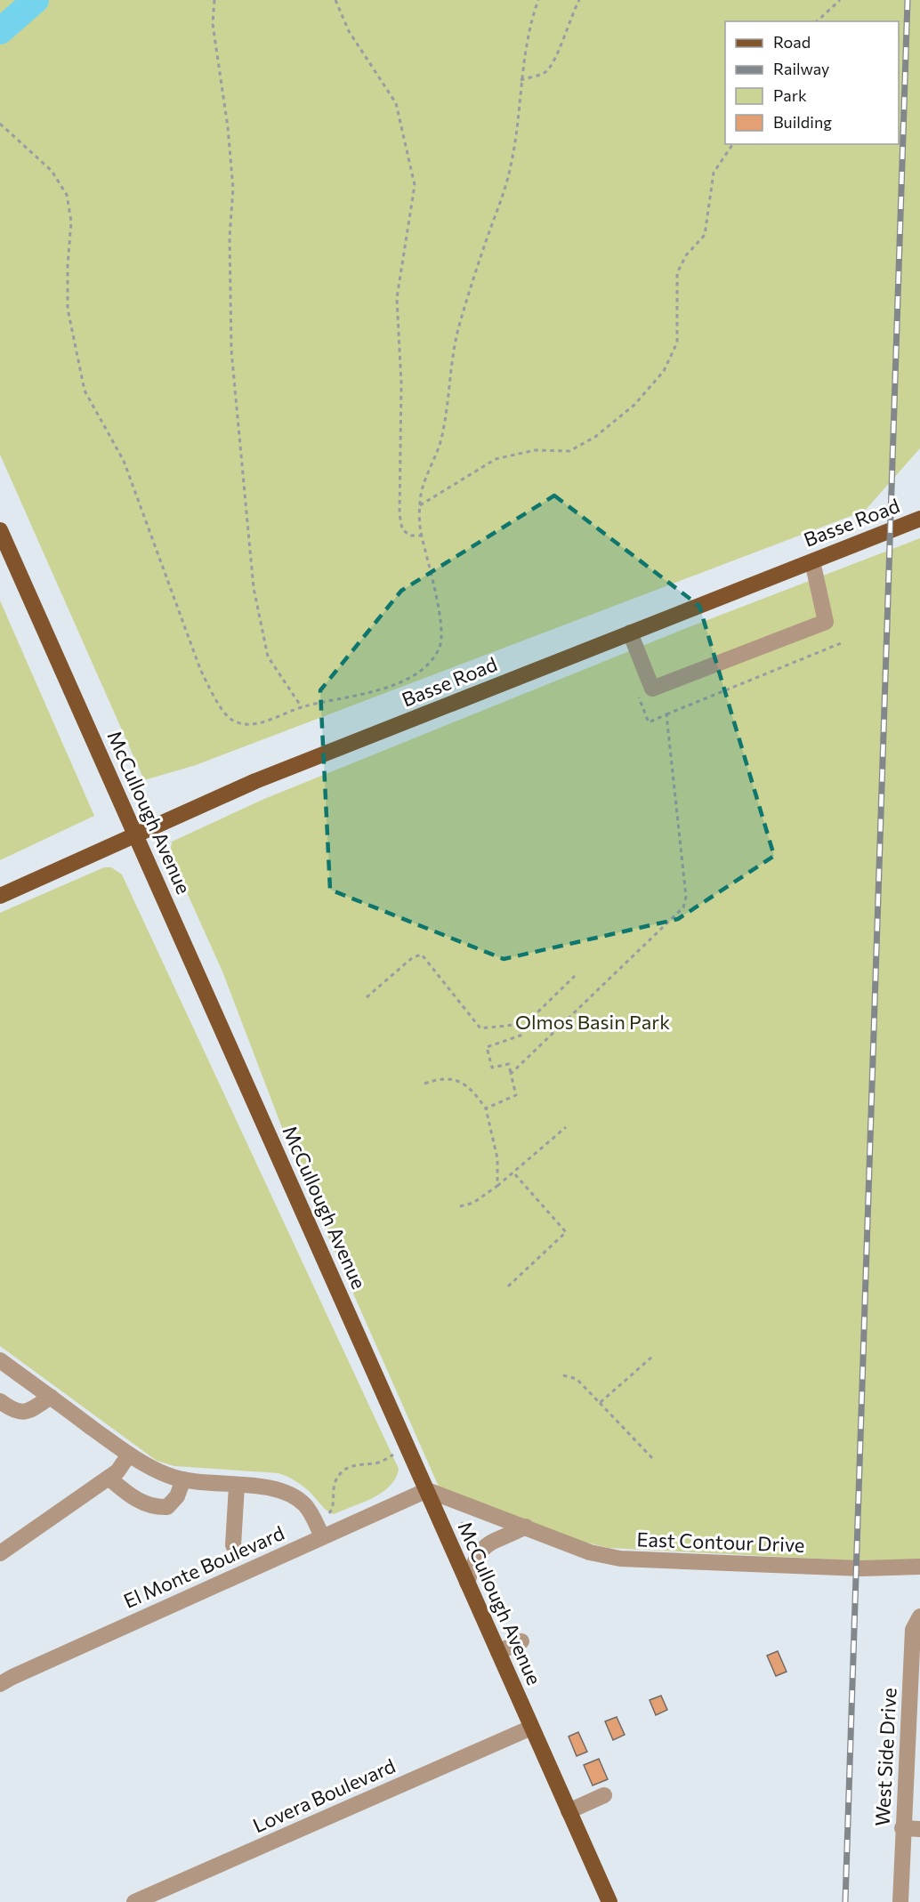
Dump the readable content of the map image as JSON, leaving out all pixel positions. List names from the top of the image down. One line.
{"streets":{"main road":["Basse Road","McCullough Avenue"],"street":["East Contour Drive","El Monte Boulevard","West Side Drive","Lovera Boulevard"]},"crossings":[["Basse Road","McCullough Avenue"],["McCullough Avenue","East Contour Drive"],["McCullough Avenue","El Monte Boulevard"],["McCullough Avenue","Lovera Boulevard"],["East Contour Drive","El Monte Boulevard"]],"parks":["Olmos Basin Park"],"legend":["Road","Railway","Park","Building"]}
